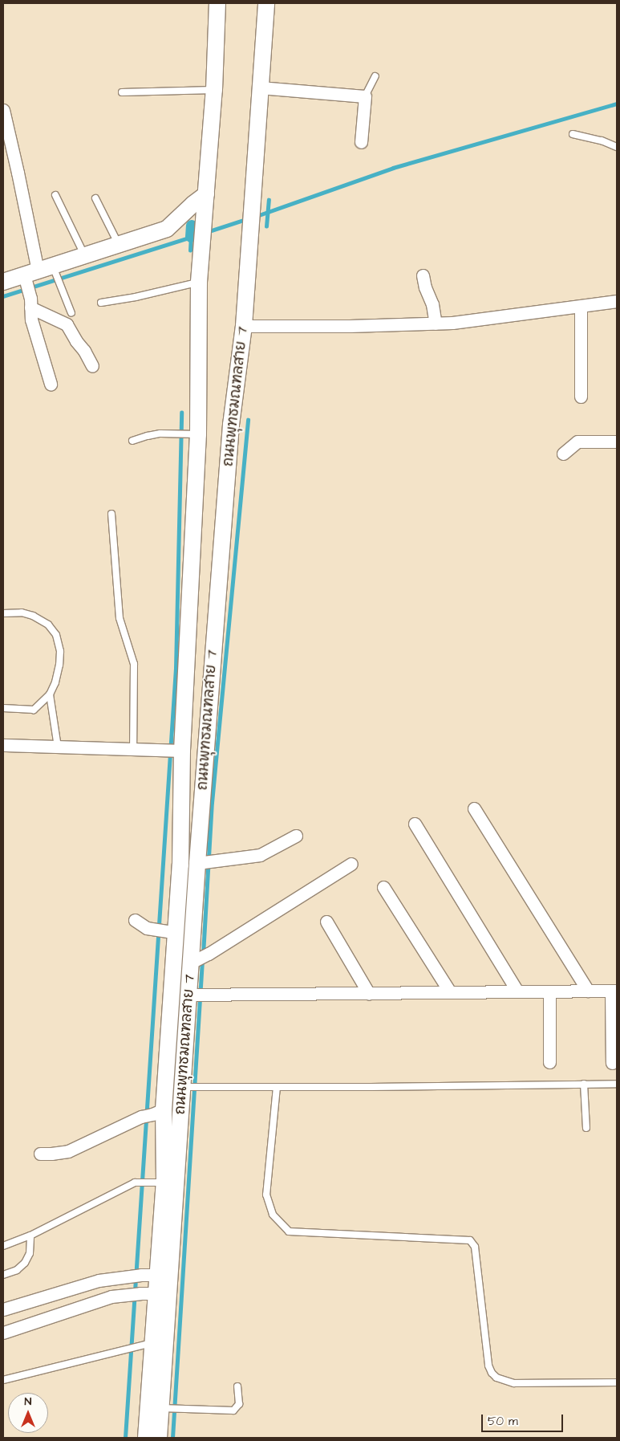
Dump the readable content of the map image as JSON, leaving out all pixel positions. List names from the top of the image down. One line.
{"streets":{"main road":["ถนนพุทธมณฑลสาย 7"]},"scale_bar":"50 m","north":"top"}
